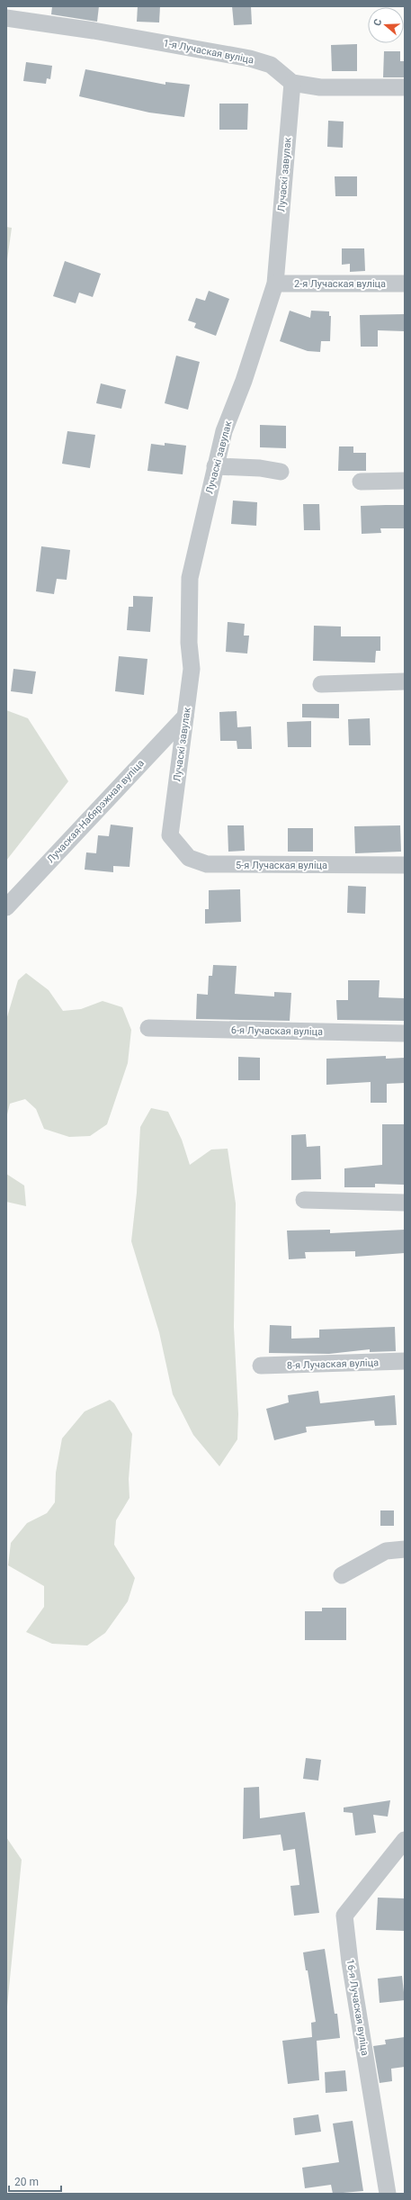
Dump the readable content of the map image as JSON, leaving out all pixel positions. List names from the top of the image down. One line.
{"streets":{"street":["1-я Лучаская вуліца","Лучаскі завулак","2-я Лучаская вуліца","Лучаская-Набярэжная вуліца","5-я Лучаская вуліца","6-я Лучаская вуліца","8-я Лучаская вуліца","16-я Лучаская вуліца"]},"crossings":[["1-я Лучаская вуліца","Лучаскі завулак"],["Лучаскі завулак","2-я Лучаская вуліца"],["Лучаскі завулак","Лучаская-Набярэжная вуліца"],["Лучаскі завулак","5-я Лучаская вуліца"]],"scale_bar":"20 m","north":"left"}
